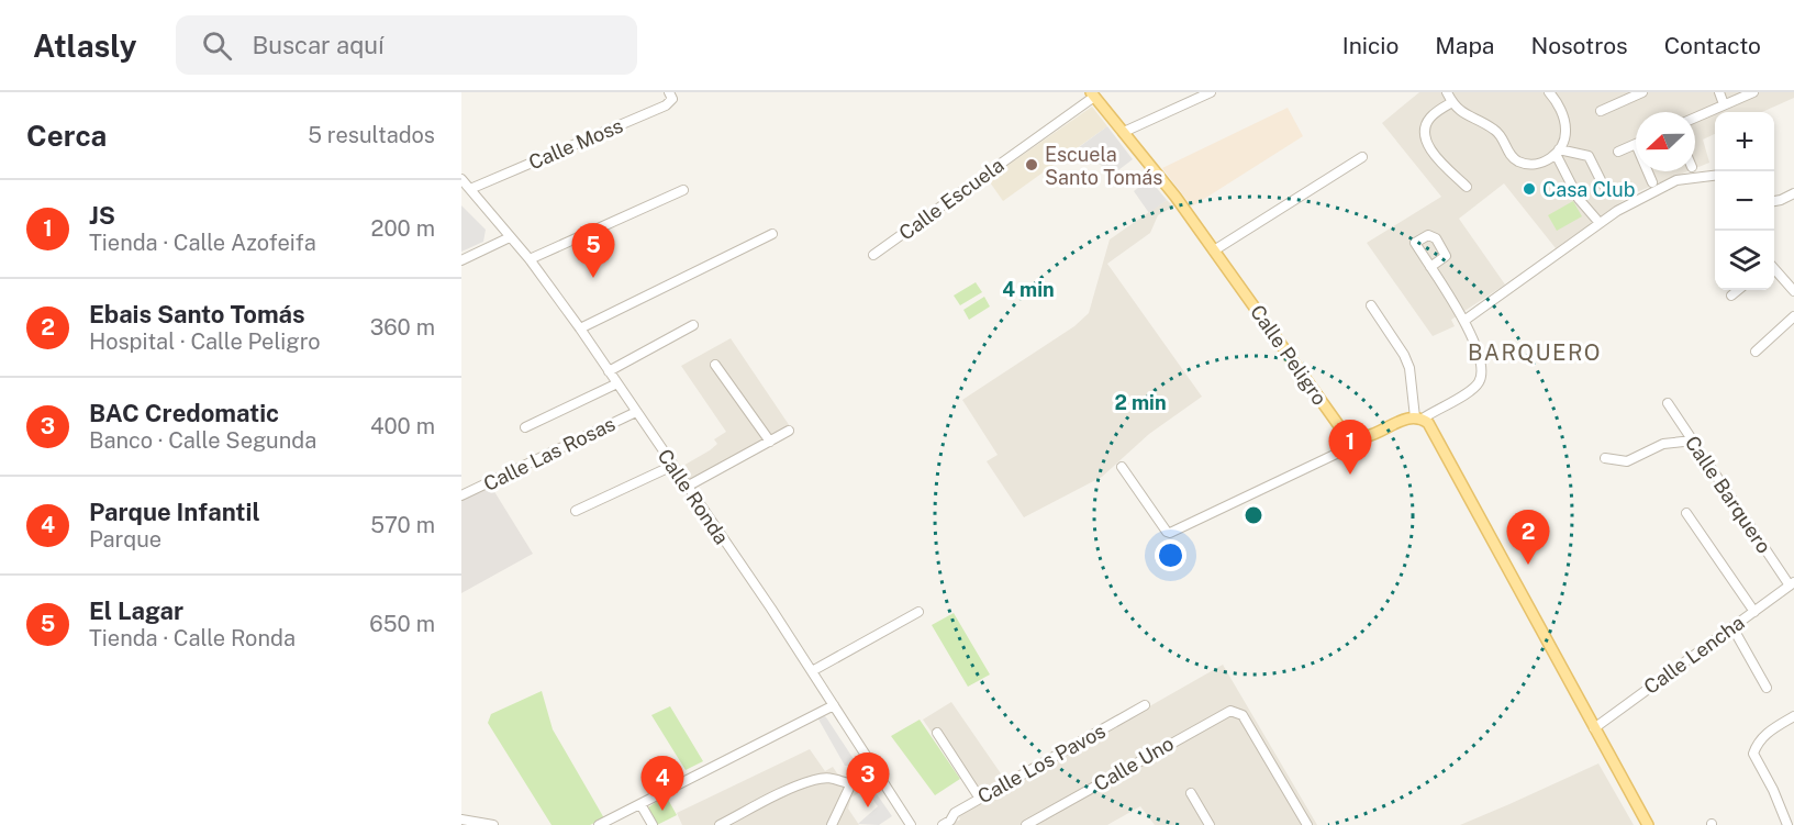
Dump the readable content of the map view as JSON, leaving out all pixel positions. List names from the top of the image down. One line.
{"streets":{"main road":["Calle Peligro"],"street":["Calle Moss","Calle Escuela","Calle Las Rosas","Calle Barquero","Calle Ronda","Calle Lencha","Calle Los Pavos","Calle Uno"]},"crossings":[["Calle Moss","Calle Ronda"],["Calle Escuela","Calle Peligro"],["Calle Las Rosas","Calle Ronda"],["Calle Barquero","Calle Lencha"]],"districts":["BARQUERO"],"places":["Escuela Santo Tomás","Casa Club"],"north":"left","page":{"header":"Atlasly","search":"Buscar aquí","nav":["Inicio","Mapa","Nosotros","Contacto"],"heading":["Cerca","5 resultados"],"map_buttons":["+","−"],"list":[{"mark":"1","name":"JS","note":"Tienda · Calle Azofeifa","value":"200 m"},{"mark":"2","name":"Ebais Santo Tomás","note":"Hospital · Calle Peligro","value":"360 m"},{"mark":"3","name":"BAC Credomatic","note":"Banco · Calle Segunda","value":"400 m"},{"mark":"4","name":"Parque Infantil","note":"Parque","value":"570 m"},{"mark":"5","name":"El Lagar","note":"Tienda · Calle Ronda","value":"650 m"}],"pins":["5","1","2","3","4"]},"rings":["4 min","2 min"]}
